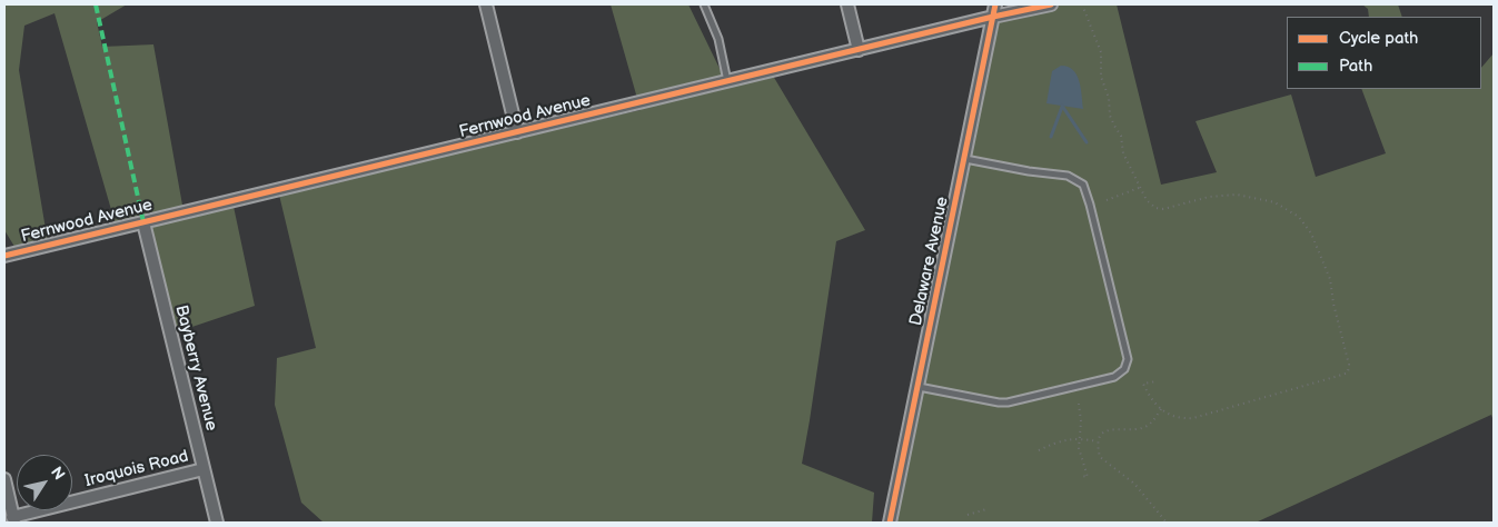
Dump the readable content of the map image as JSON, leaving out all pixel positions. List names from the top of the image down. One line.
{"streets":{"street":["Fernwood Avenue","Delaware Avenue","Bayberry Avenue","Iroquois Road"]},"crossings":[["Fernwood Avenue","Delaware Avenue"],["Fernwood Avenue","Bayberry Avenue"],["Bayberry Avenue","Iroquois Road"]],"legend":["Cycle path","Path"],"north":"top right"}
